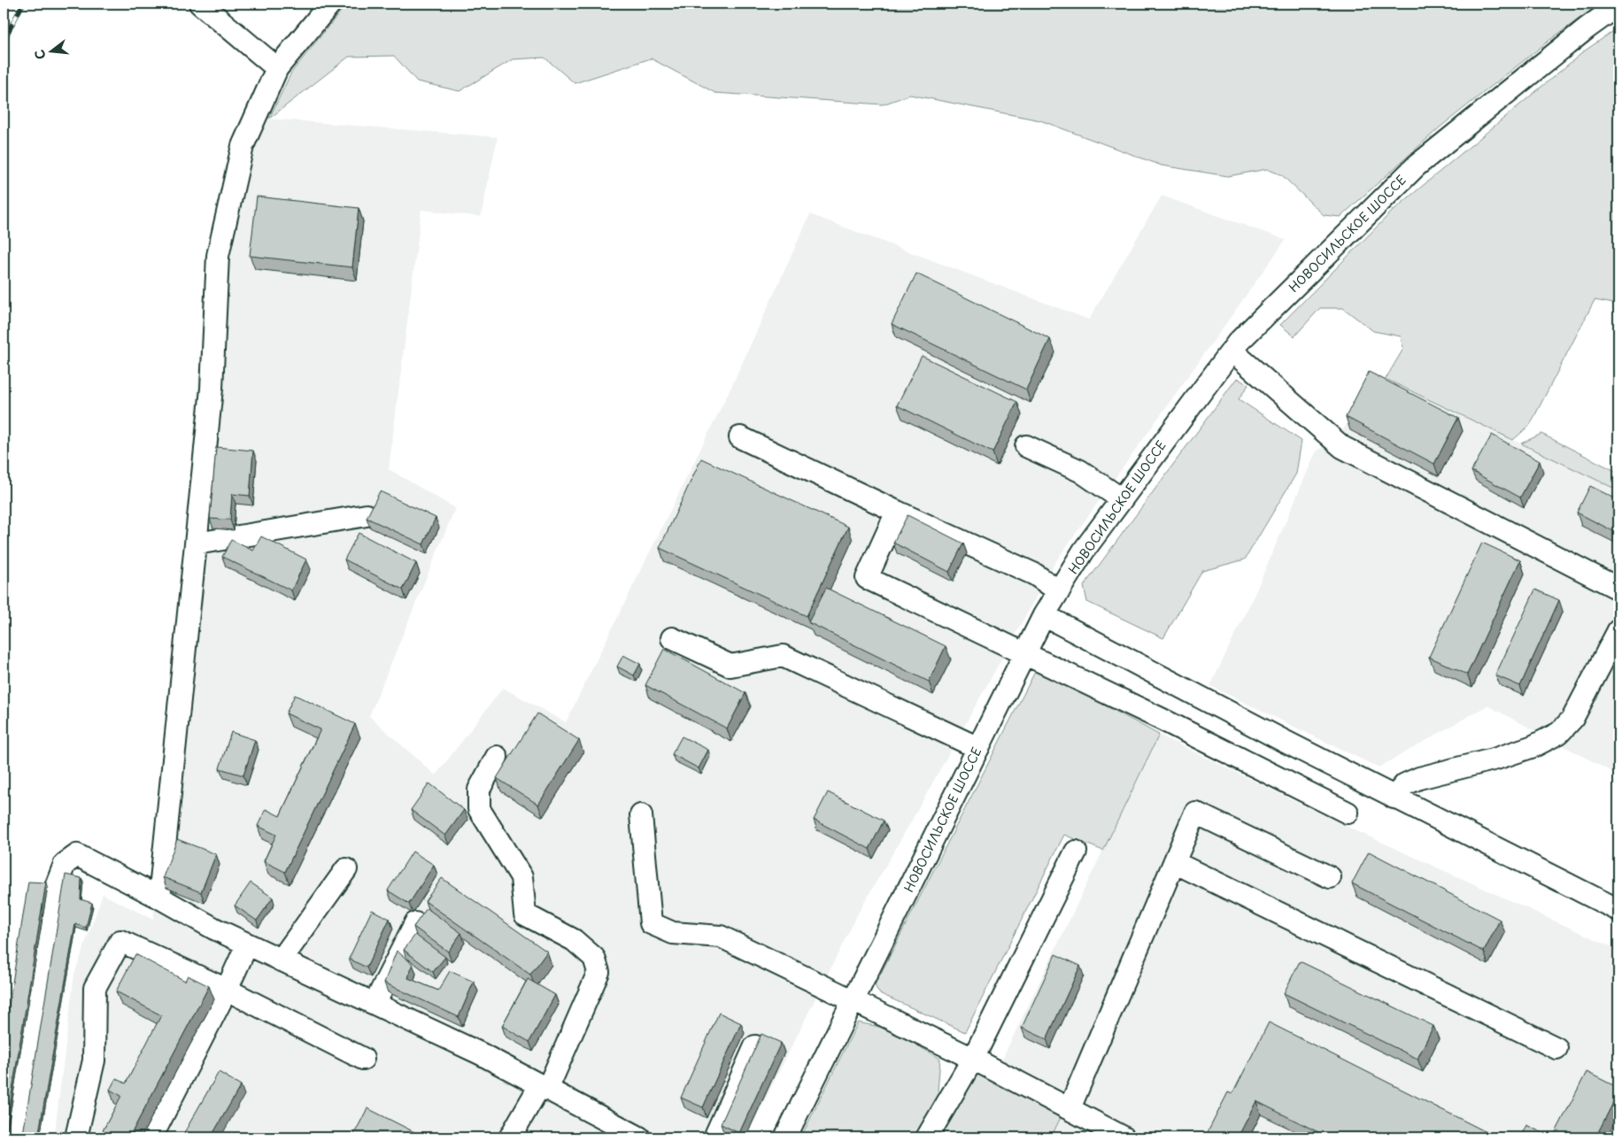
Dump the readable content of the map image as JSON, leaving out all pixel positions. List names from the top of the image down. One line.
{"streets":{"street":["НОВОСИЛЬСКОЕ ШОССЕ"]},"north":"left"}
